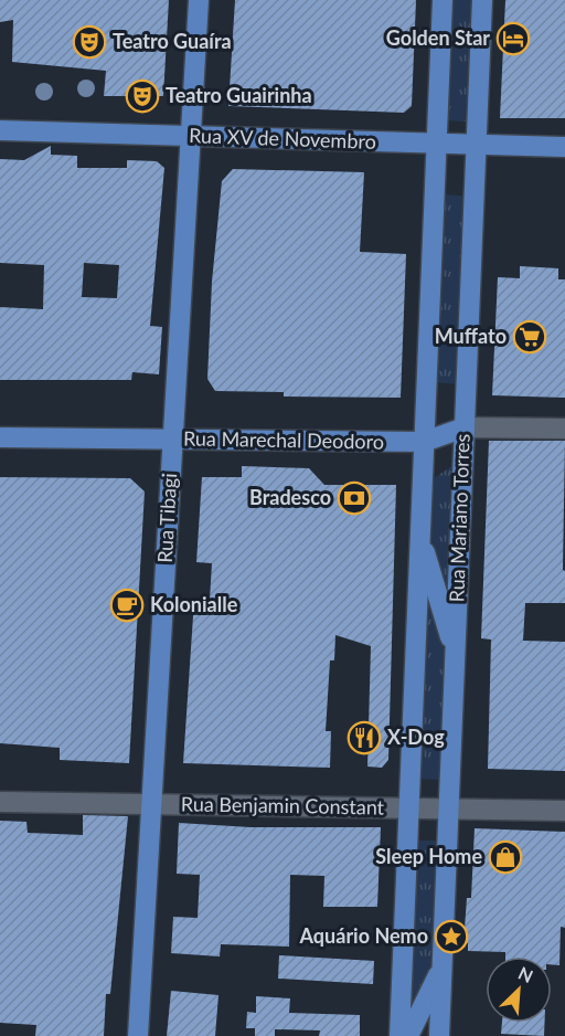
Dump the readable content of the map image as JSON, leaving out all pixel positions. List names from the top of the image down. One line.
{"streets":{"main road":["Rua XV de Novembro","Rua Marechal Deodoro","Rua Tibagi","Rua Mariano Torres"],"street":["Rua Benjamin Constant"]},"crossings":[["Rua XV de Novembro","Rua Tibagi"],["Rua XV de Novembro","Rua Mariano Torres"],["Rua Marechal Deodoro","Rua Tibagi"],["Rua Marechal Deodoro","Rua Mariano Torres"],["Rua Tibagi","Rua Benjamin Constant"],["Rua Mariano Torres","Rua Benjamin Constant"]],"places":{"hotel":["Golden Star"],"theatre":["Teatro Guaíra","Teatro Guairinha"],"supermarket":["Muffato"],"bank":["Bradesco"],"cafe":["Kolonialle"],"restaurant":["X-Dog"],"shop":["Sleep Home"],"place":["Aquário Nemo"]},"north":"top right"}
